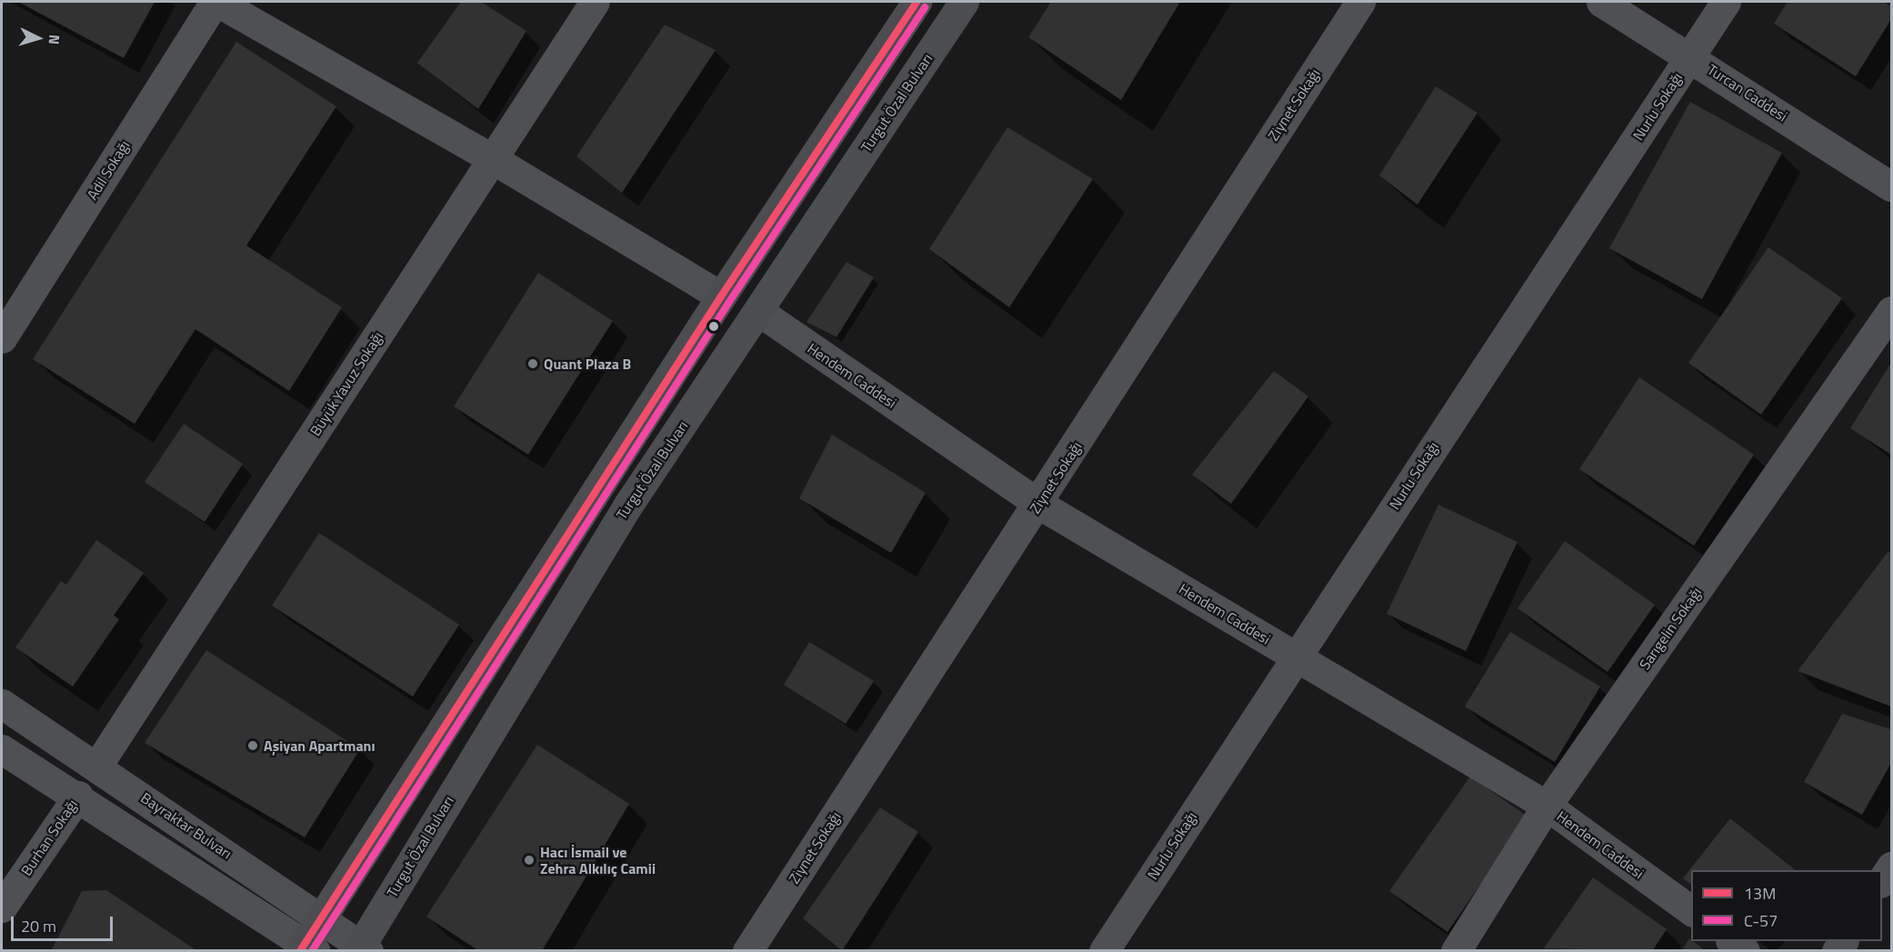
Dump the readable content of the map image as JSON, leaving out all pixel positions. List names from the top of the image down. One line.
{"streets":{"main road":["Turgut Özal Bulvarı"],"street":["Turcan Caddesi","Ziynet Sokağı","Nurlu Sokağı","Adil Sokağı","Hendem Caddesi","Büyük Yavuz Sokağı","Sarıgelin Sokağı","Bayraktar Bulvarı","Burhan Sokağı"]},"crossings":[["Turcan Caddesi","Nurlu Sokağı"],["Turgut Özal Bulvarı","Hendem Caddesi"],["Turgut Özal Bulvarı","Bayraktar Bulvarı"],["Ziynet Sokağı","Hendem Caddesi"],["Nurlu Sokağı","Hendem Caddesi"],["Hendem Caddesi","Sarıgelin Sokağı"],["Büyük Yavuz Sokağı","Bayraktar Bulvarı"]],"places":["Quant Plaza B","Aşiyan Apartmanı","Hacı İsmail ve Zehra Alkılıç Camii"],"lines":["transit line 13M","transit line C-57"],"legend":["13M","C-57"],"scale_bar":"20 m","north":"right"}
